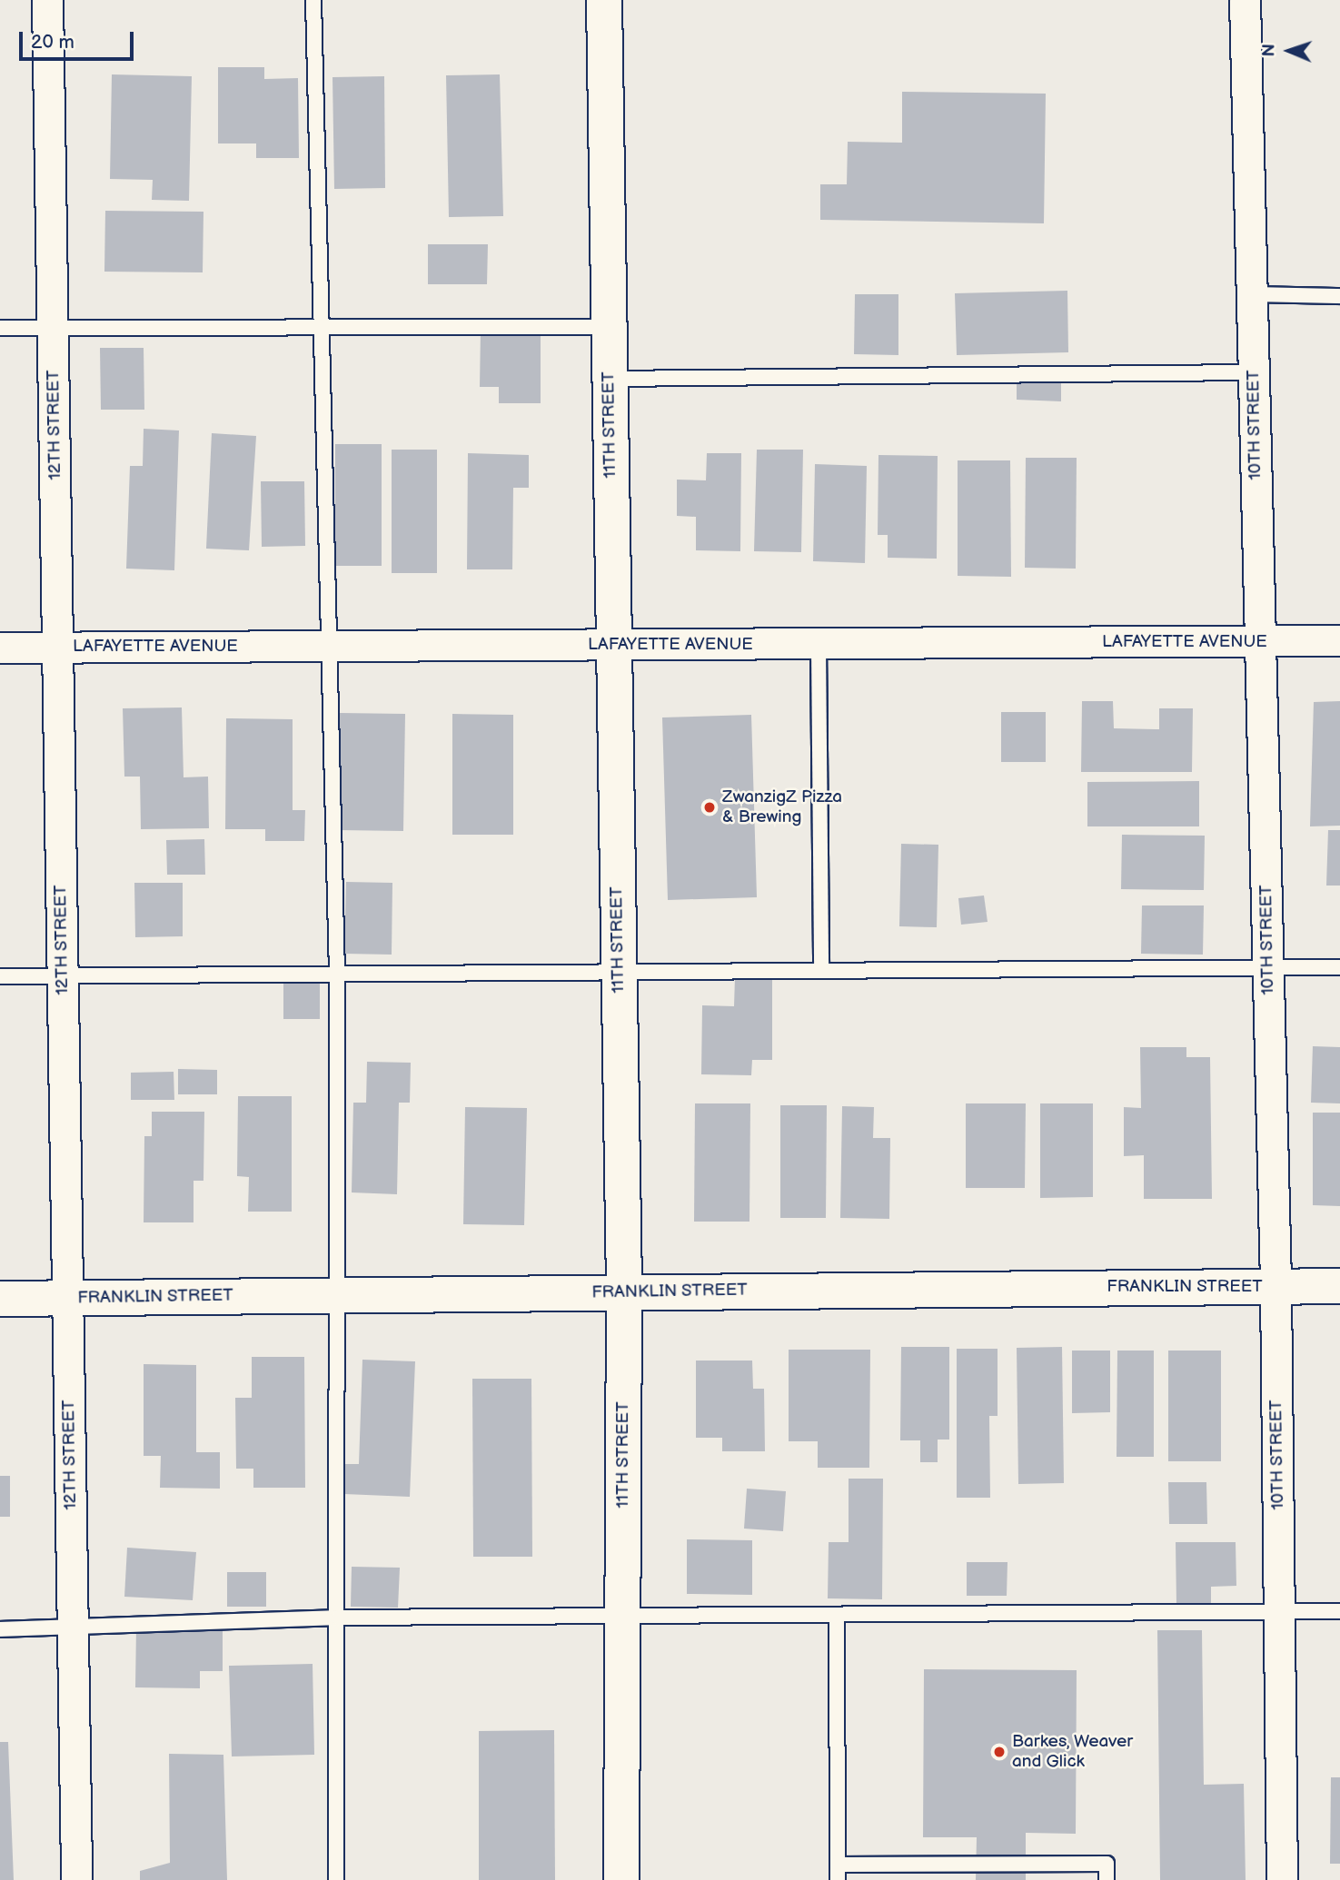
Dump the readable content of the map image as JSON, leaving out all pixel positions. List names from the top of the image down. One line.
{"streets":{"street":["12TH STREET","11TH STREET","10TH STREET","LAFAYETTE AVENUE","FRANKLIN STREET"]},"crossings":[["12TH STREET","LAFAYETTE AVENUE"],["12TH STREET","FRANKLIN STREET"],["11TH STREET","LAFAYETTE AVENUE"],["11TH STREET","FRANKLIN STREET"],["10TH STREET","LAFAYETTE AVENUE"],["10TH STREET","FRANKLIN STREET"]],"places":["ZwanzigZ Pizza & Brewing","Barkes, Weaver and Glick"],"scale_bar":"20 m","north":"left"}
